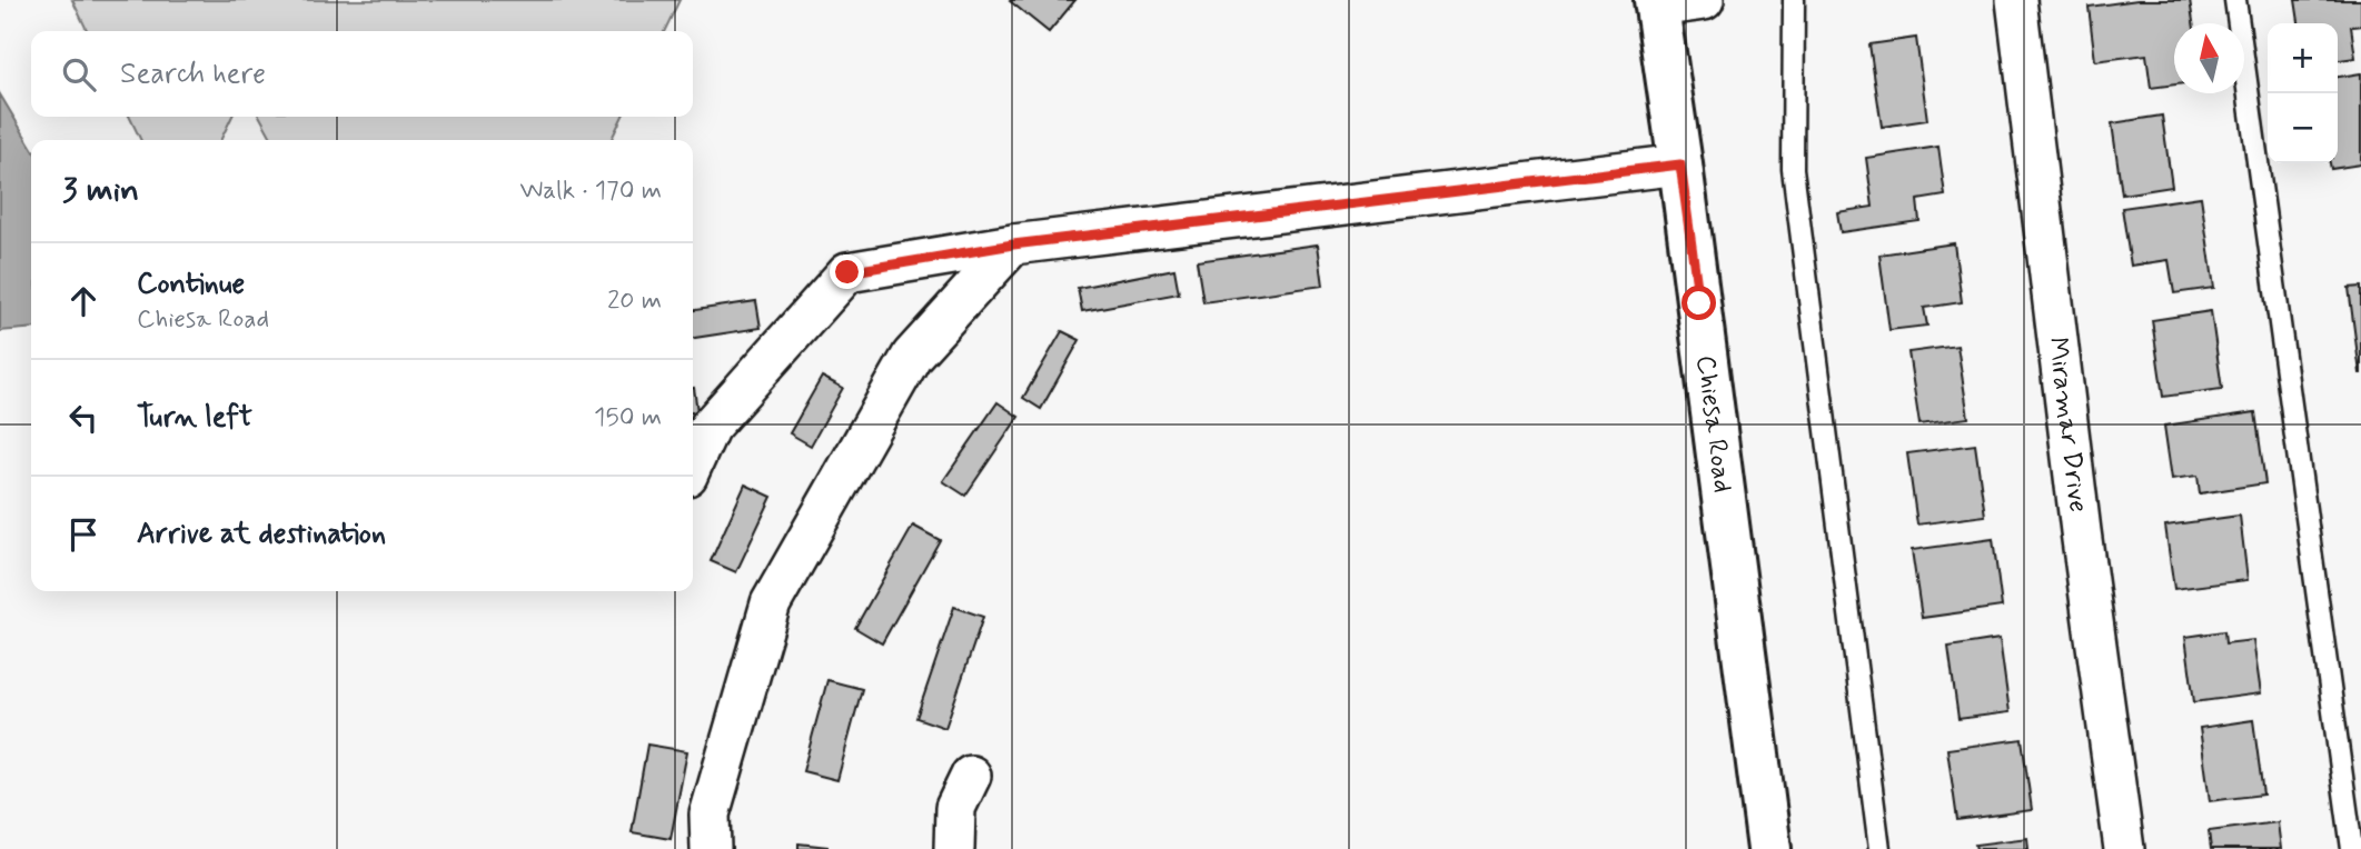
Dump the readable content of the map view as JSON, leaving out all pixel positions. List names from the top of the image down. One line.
{"streets":{"main road":["Chiesa Road"],"street":["Miramar Drive"]},"north":"top","page":{"map_buttons":["+","−"],"search":"Search here","heading":["3 min","Walk · 170 m"],"list":[["Continue","Chiesa Road","20 m"],["Turn left","150 m"],"Arrive at destination"]}}
